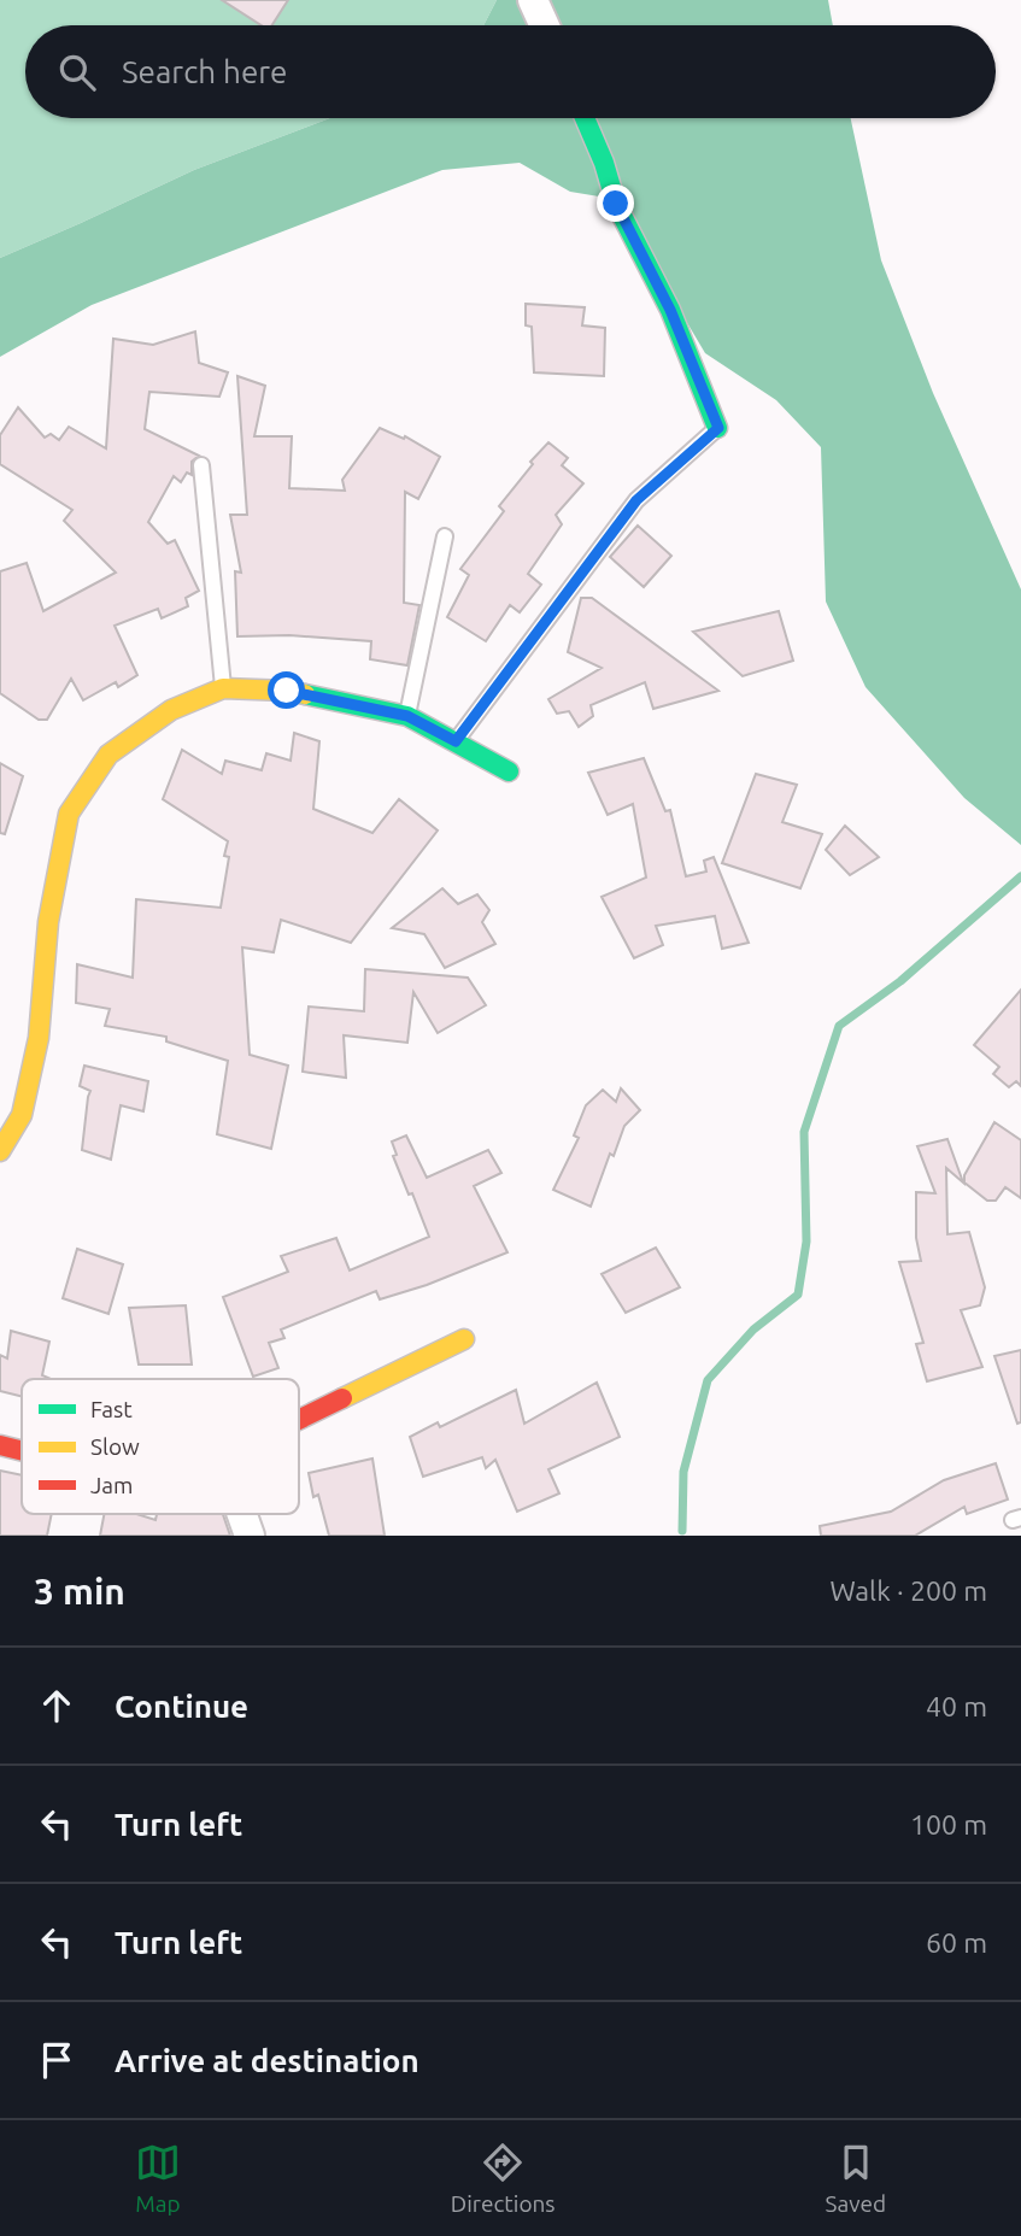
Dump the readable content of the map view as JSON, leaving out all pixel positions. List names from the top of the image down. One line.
{"legend":["Fast","Slow","Jam"],"page":{"search":"Search here","heading":["3 min","Walk · 200 m"],"list":[["Continue","40 m"],["Turn left","100 m"],["Turn left","60 m"],"Arrive at destination"],"nav":["Map","Directions","Saved"]}}
